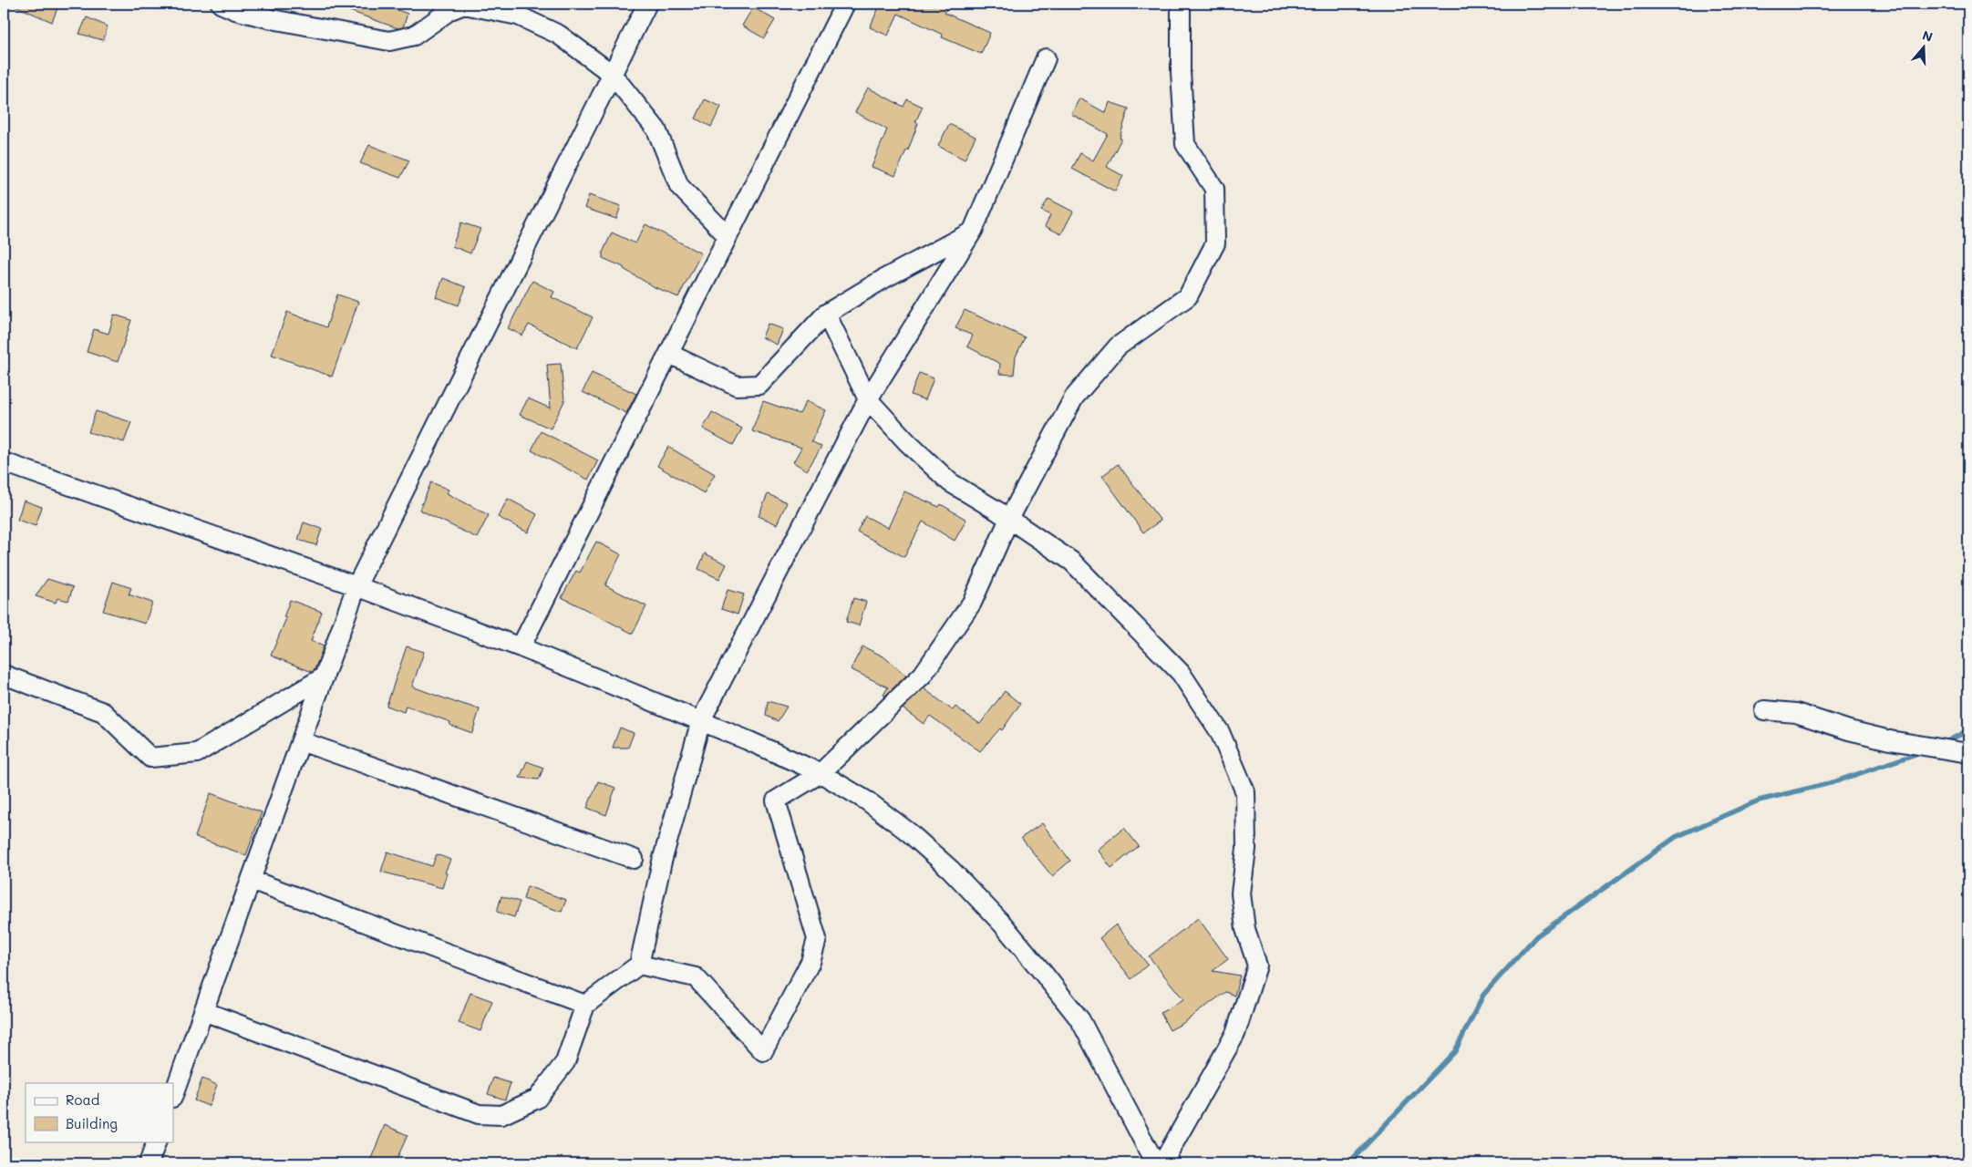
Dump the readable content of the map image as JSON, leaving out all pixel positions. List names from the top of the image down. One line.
{"legend":["Road","Building"],"north":"top"}
